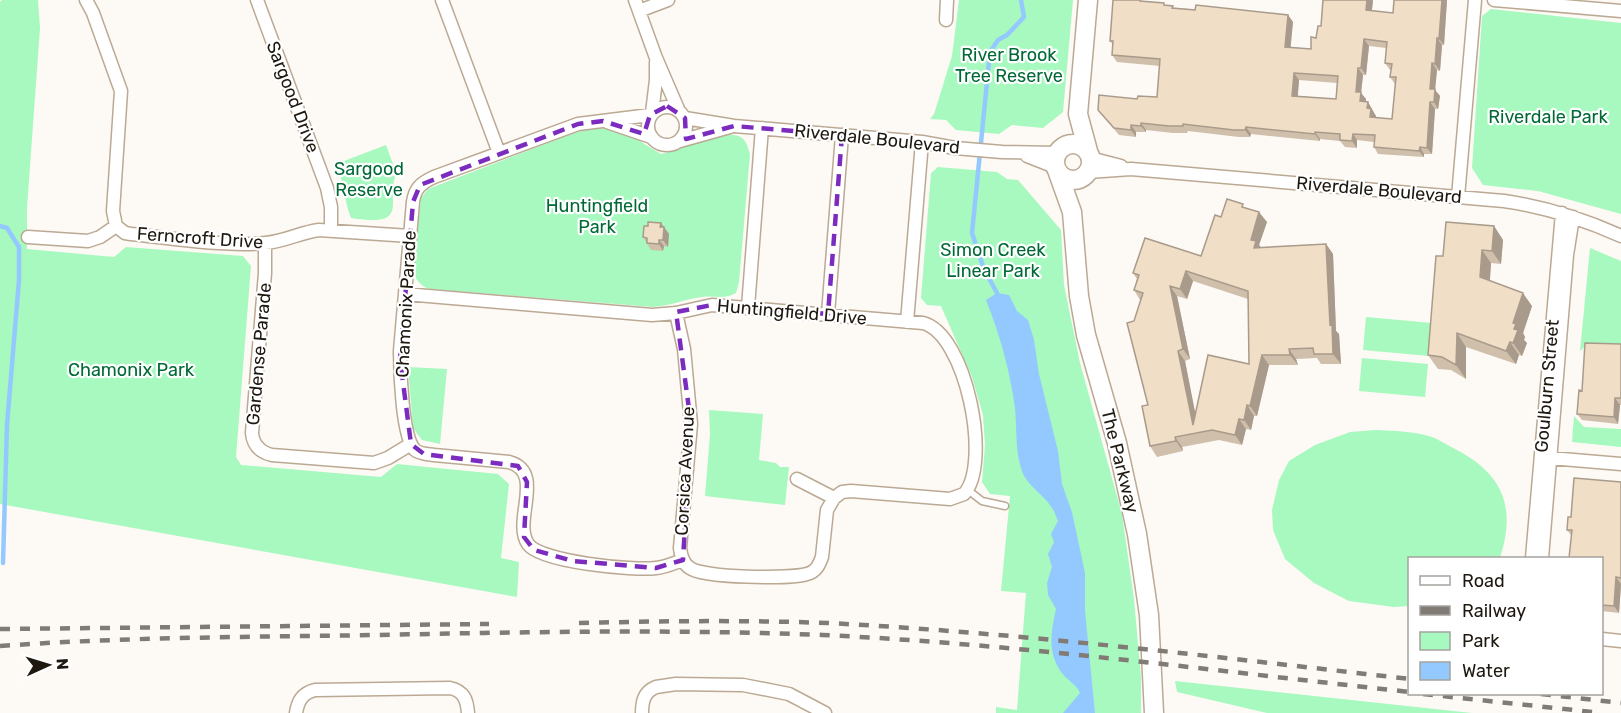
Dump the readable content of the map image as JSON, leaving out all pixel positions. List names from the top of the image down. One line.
{"streets":{"street":["Sargood Drive","Riverdale Boulevard","Ferncroft Drive","Chamonix Parade","Huntingfield Drive","Gardense Parade","Goulburn Street","The Parkway","Corsica Avenue"]},"crossings":[["Sargood Drive","Ferncroft Drive"],["Riverdale Boulevard","Chamonix Parade"],["Riverdale Boulevard","Goulburn Street"],["Riverdale Boulevard","The Parkway"],["Ferncroft Drive","Chamonix Parade"],["Ferncroft Drive","Gardense Parade"],["Chamonix Parade","Huntingfield Drive"],["Chamonix Parade","Gardense Parade"],["Huntingfield Drive","Corsica Avenue"]],"parks":["River Brook Tree Reserve","Riverdale Park","Sargood Reserve","Huntingfield Park","Simon Creek Linear Park","Chamonix Park"],"legend":["Road","Railway","Park","Water"],"north":"right"}
